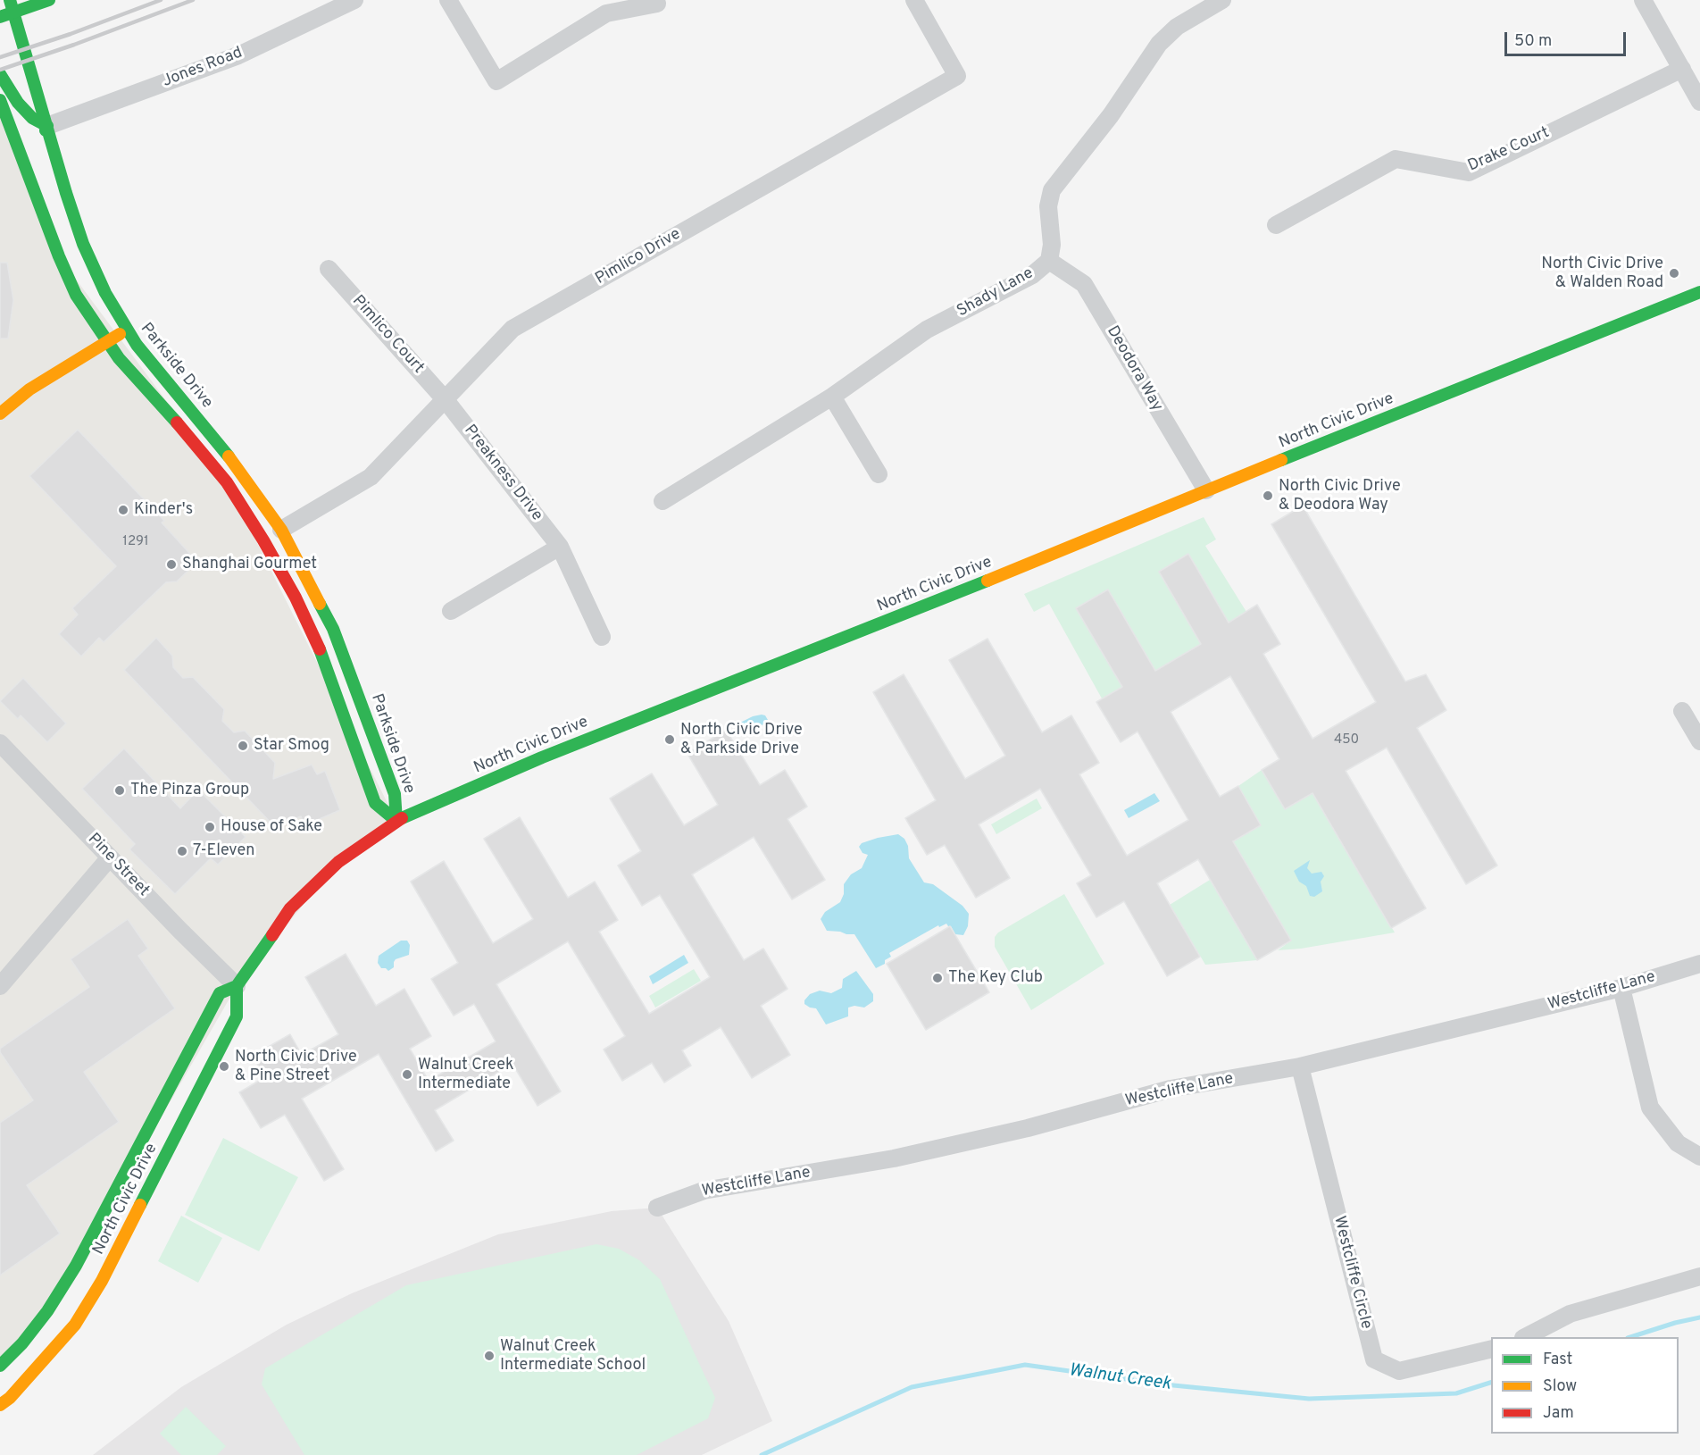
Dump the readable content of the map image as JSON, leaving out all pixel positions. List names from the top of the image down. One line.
{"streets":{"main road":["Parkside Drive","North Civic Drive"],"street":["Jones Road","Drake Court","Pimlico Drive","Shady Lane","Pimlico Court","Deodora Way","Preakness Drive","Pine Street","Westcliffe Lane","Westcliffe Circle"]},"crossings":[["Jones Road","Parkside Drive"],["Pimlico Drive","Pimlico Court"],["Pimlico Drive","Parkside Drive"],["Pimlico Drive","Preakness Drive"],["Shady Lane","Deodora Way"],["Pimlico Court","Preakness Drive"],["Parkside Drive","North Civic Drive"],["Deodora Way","North Civic Drive"],["North Civic Drive","Pine Street"],["Westcliffe Lane","Westcliffe Circle"]],"water":["Walnut Creek"],"places":["North Civic Drive & Walden Road","North Civic Drive & Deodora Way","Kinder's","Shanghai Gourmet","North Civic Drive & Parkside Drive","Star Smog","The Pinza Group","House of Sake","7-Eleven","The Key Club","North Civic Drive & Pine Street","Walnut Creek Intermediate","Walnut Creek Intermediate School"],"house_numbers":["1291","450"],"legend":["Fast","Slow","Jam"],"scale_bar":"50 m"}
